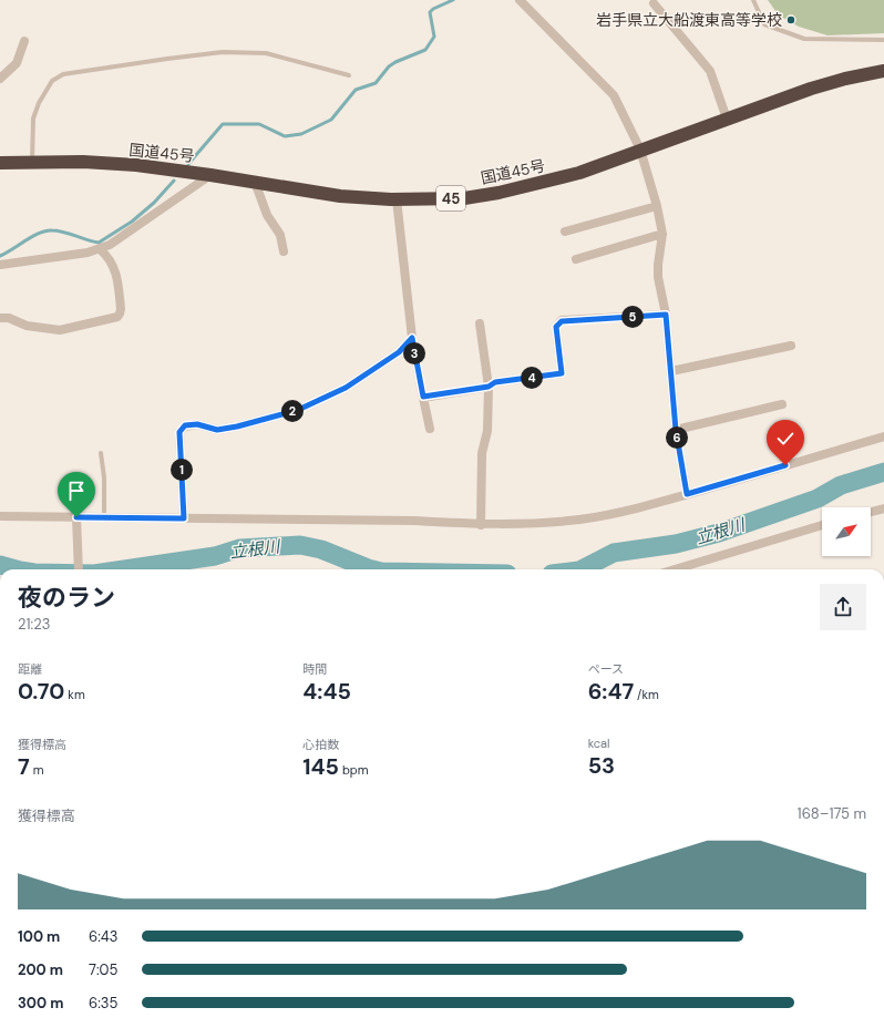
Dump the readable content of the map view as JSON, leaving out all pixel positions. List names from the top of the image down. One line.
{"streets":{"highway":["国道45号","45"]},"water":["立根川"],"places":["岩手県立大船渡東高等学校"],"north":"top right","page":{"pins":["5","3","4","2","6","1"],"heading":["夜のラン","21:23"],"stats":[["距離","0.70 km"],["時間","4:45"],["ペース","6:47 /km"],["獲得標高","7 m"],["心拍数","145 bpm"],["kcal","53"]],"chart":["獲得標高","168–175 m"],"list":[{"name":"100 m","note":"6:43"},{"name":"200 m","note":"7:05"},{"name":"300 m","note":"6:35"}]}}
